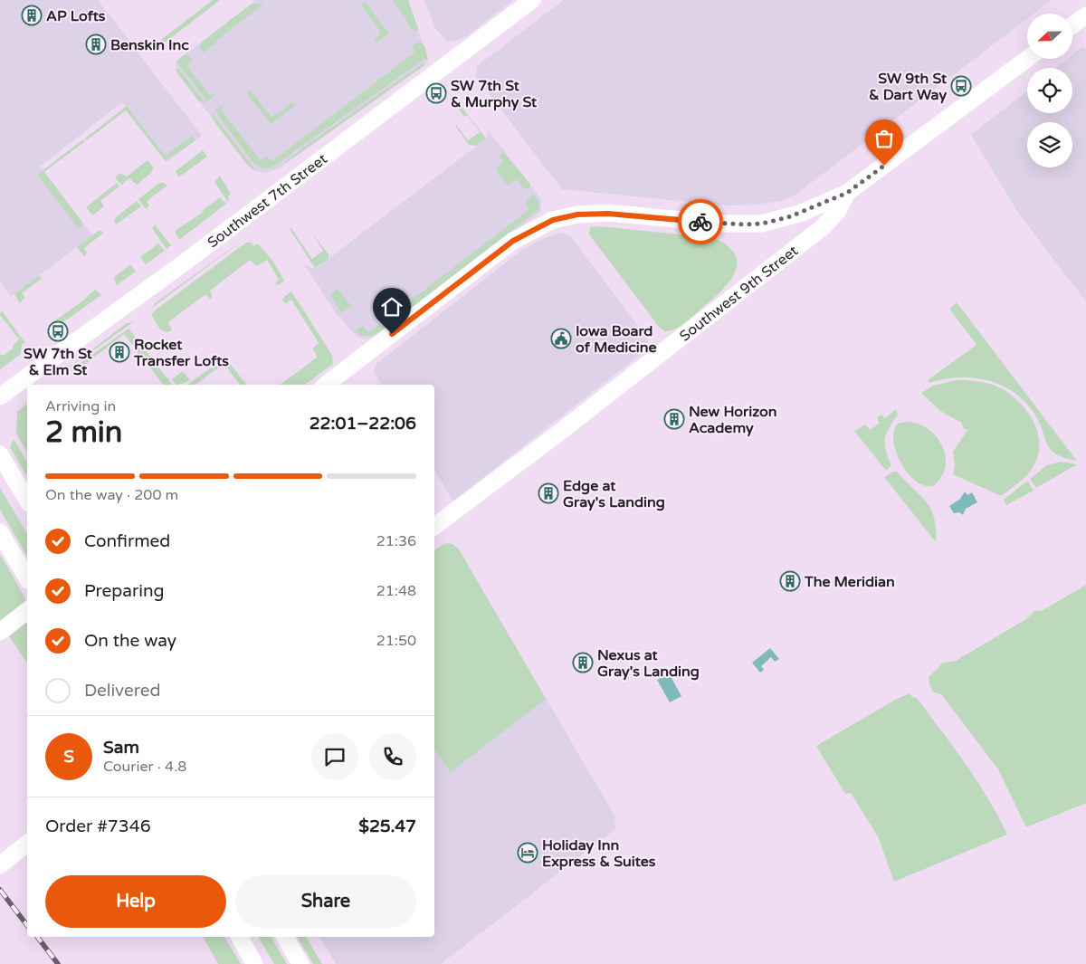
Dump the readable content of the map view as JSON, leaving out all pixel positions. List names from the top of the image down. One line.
{"streets":{"main road":["Southwest 7th Street","Southwest 9th Street"]},"places":{"building":["AP Lofts","Benskin Inc","Rocket Transfer Lofts","New Horizon Academy","Edge at Gray's Landing","The Meridian","Nexus at Gray's Landing"],"bus stop":["SW 9th St & Dart Way","SW 7th St & Murphy St","SW 7th St & Elm St"],"public building":["Iowa Board of Medicine"],"hotel":["Holiday Inn Express & Suites"]},"north":"left","page":{"heading":["2 min","Arriving in","22:01–22:06"],"panel":["Sam","Courier · 4.8","Order #7346","$25.47"],"bar":"On the way · 200 m","list":[["Confirmed","21:36"],["Preparing","21:48"],["On the way","21:50"],"Delivered"],"round":"S","buttons":["Help","Share"]}}
